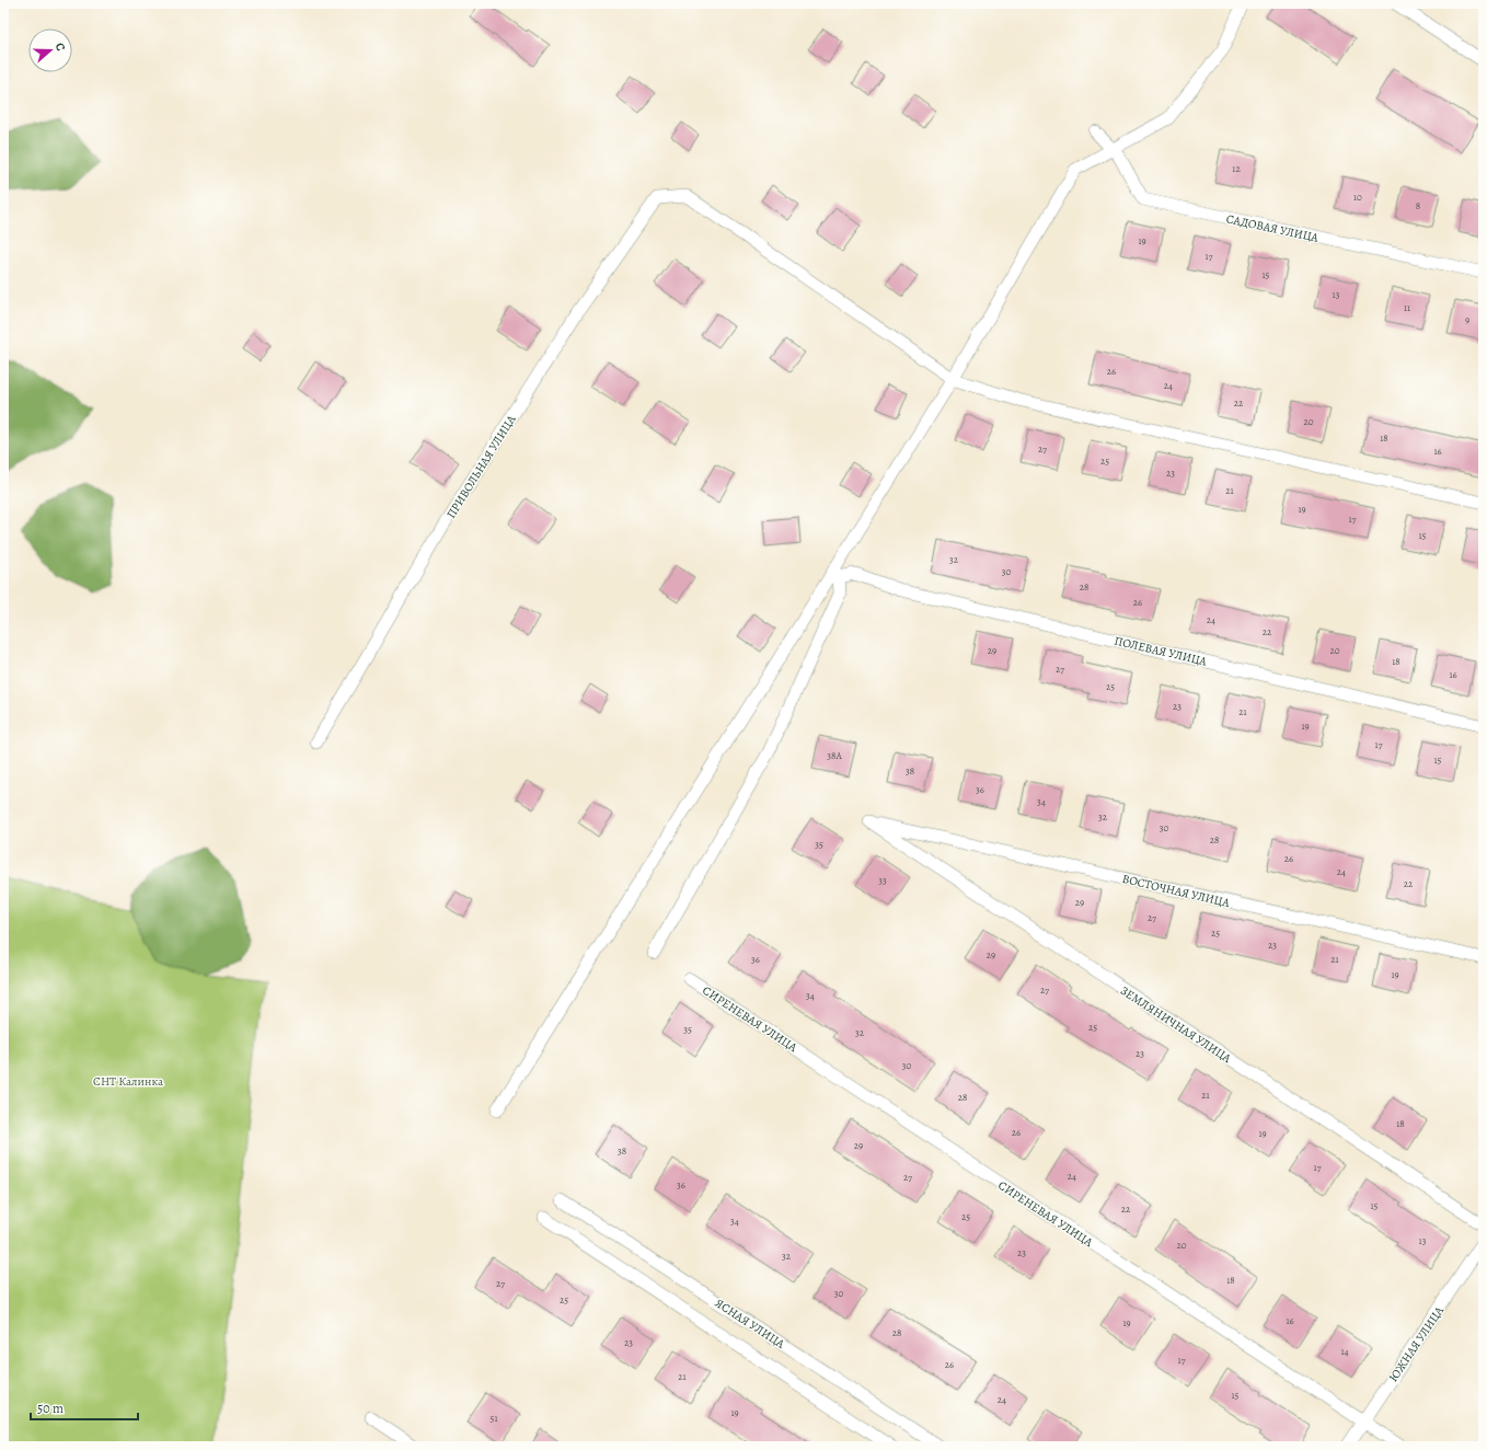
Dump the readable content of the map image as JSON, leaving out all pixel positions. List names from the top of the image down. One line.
{"streets":{"street":["САДОВАЯ УЛИЦА","ПРИВОЛЬНАЯ УЛИЦА","ПОЛЕВАЯ УЛИЦА","ВОСТОЧНАЯ УЛИЦА","СИРЕНЕВАЯ УЛИЦА","ЗЕМЛЯНИЧНАЯ УЛИЦА","ЯСНАЯ УЛИЦА","ЮЖНАЯ УЛИЦА"]},"crossings":[["ВОСТОЧНАЯ УЛИЦА","ЗЕМЛЯНИЧНАЯ УЛИЦА"],["СИРЕНЕВАЯ УЛИЦА","ЮЖНАЯ УЛИЦА"]],"parks":["СНТ Калинка"],"house_numbers":["12","10","8","19","17","15","13","11","9","26","24","22","20","18","27","16","25","23","21","19","17","15","32","30","28","26","24","22","29","20","18","27","16","25","23","21","19","17","38А","15","38","36","34","32","30","28","35","26","24","33","22","29","27","25","23","29","36","21","19","27","34","25","35","32","23","30","21","28","18","26","19","29","38","17","24","27","36","15","22","25","34","13","20","23","32","18","27","30","25","16","19","28","23","14","17","26","21","15","24","19","51"],"scale_bar":"50 m","north":"right"}
